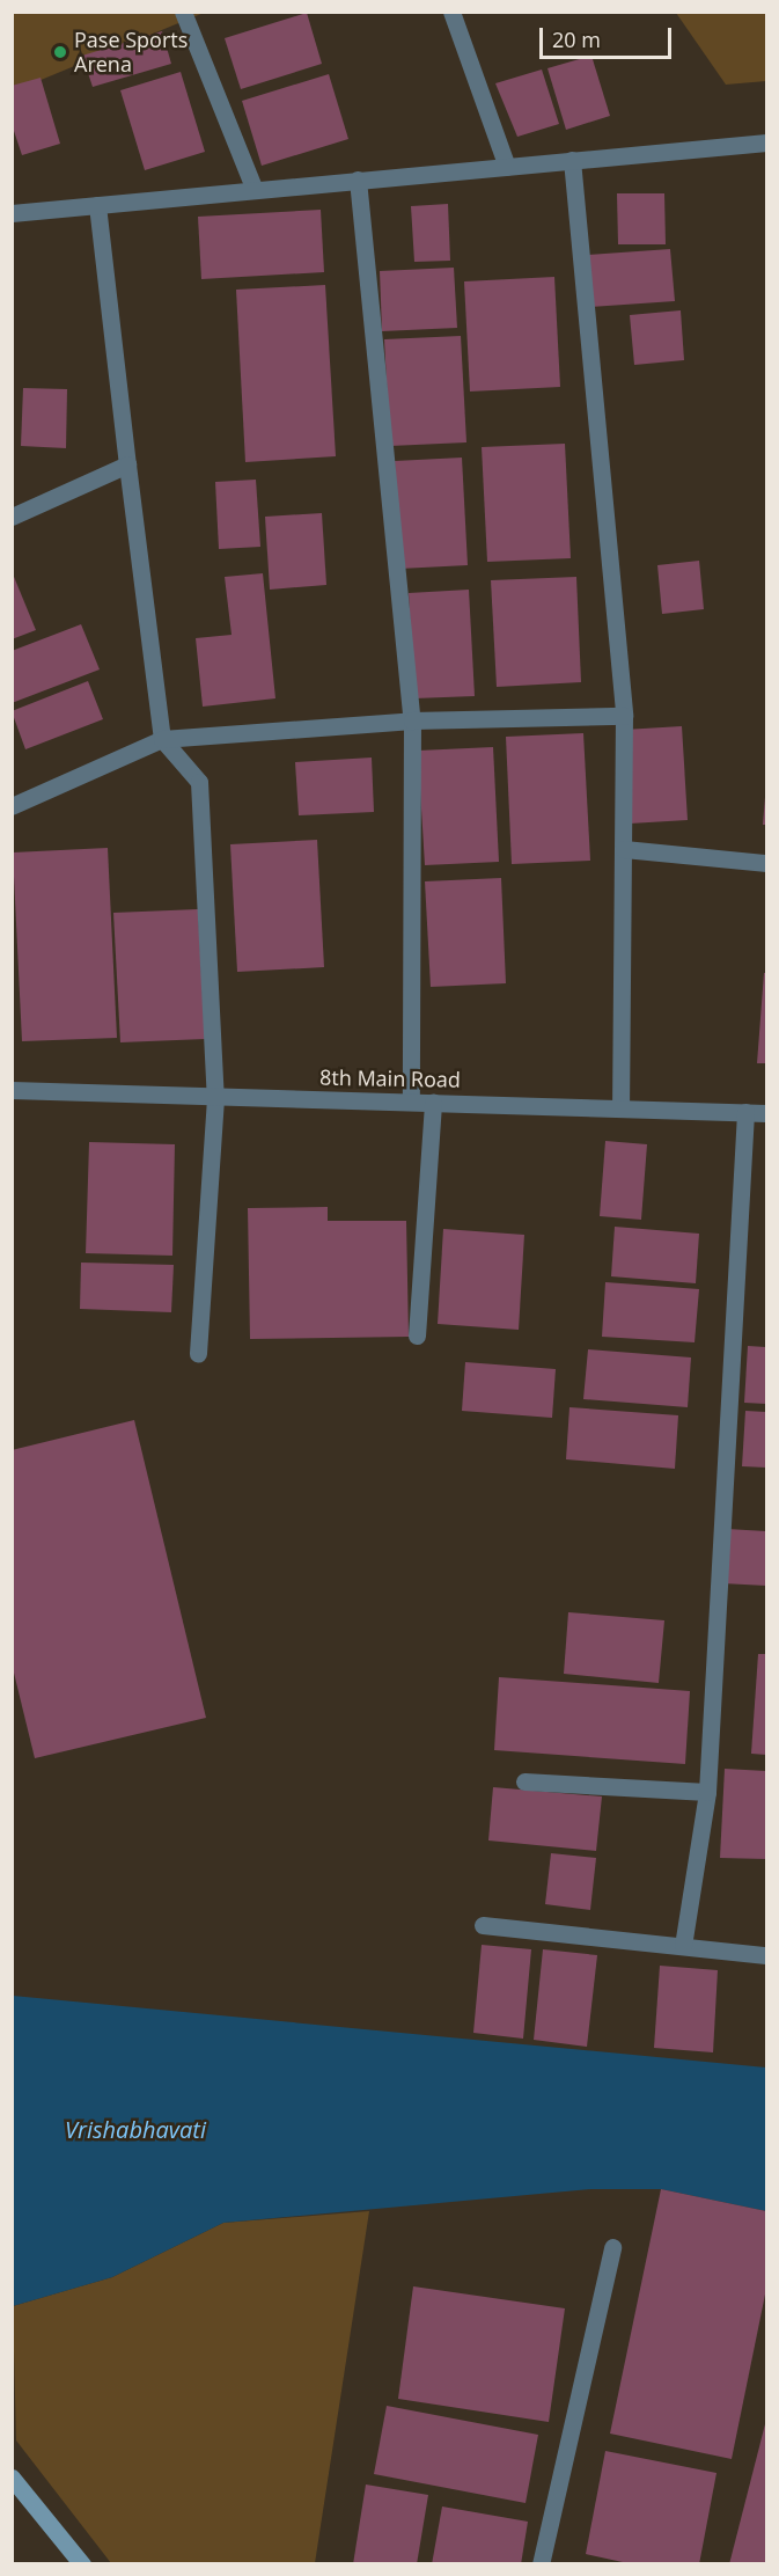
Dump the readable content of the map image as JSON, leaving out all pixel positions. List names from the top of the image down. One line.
{"streets":{"street":["8th Main Road"]},"water":["Vrishabhavati"],"places":["Pase Sports Arena"],"scale_bar":"20 m"}
